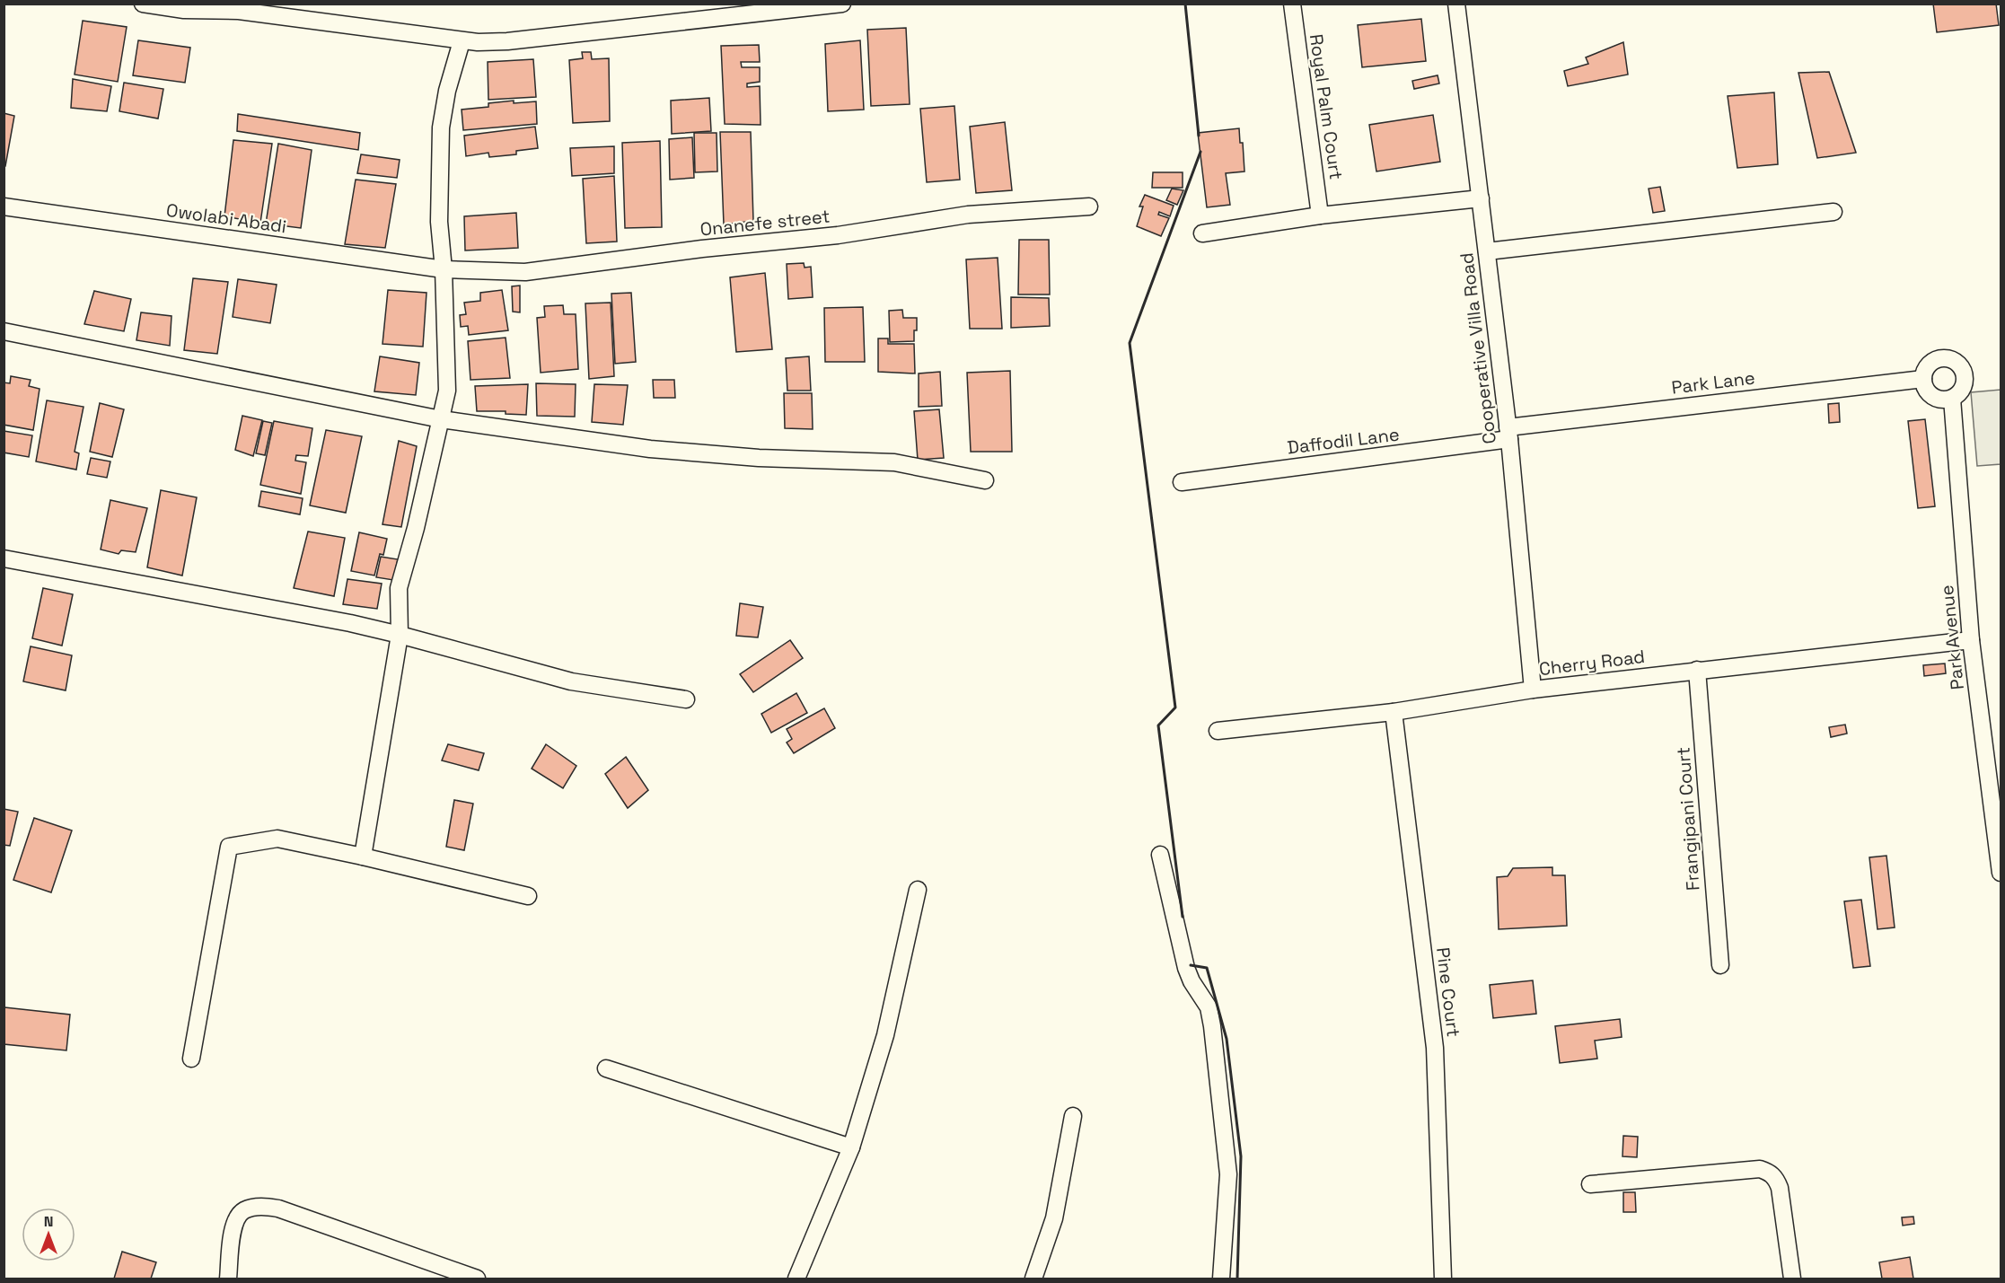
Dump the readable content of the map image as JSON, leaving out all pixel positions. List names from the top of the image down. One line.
{"streets":{"street":["Royal Palm Court","Owolabi Abadi","Onanefe street","Cooperative Villa Road","Park Lane","Daffodil Lane","Park Avenue","Cherry Road","Frangipani Court","Pine Court"]},"crossings":[["Owolabi Abadi","Onanefe street"],["Cooperative Villa Road","Park Lane"],["Cooperative Villa Road","Daffodil Lane"],["Cooperative Villa Road","Cherry Road"],["Park Lane","Daffodil Lane"],["Park Lane","Park Avenue"],["Park Avenue","Cherry Road"],["Cherry Road","Frangipani Court"],["Cherry Road","Pine Court"]],"north":"top"}
